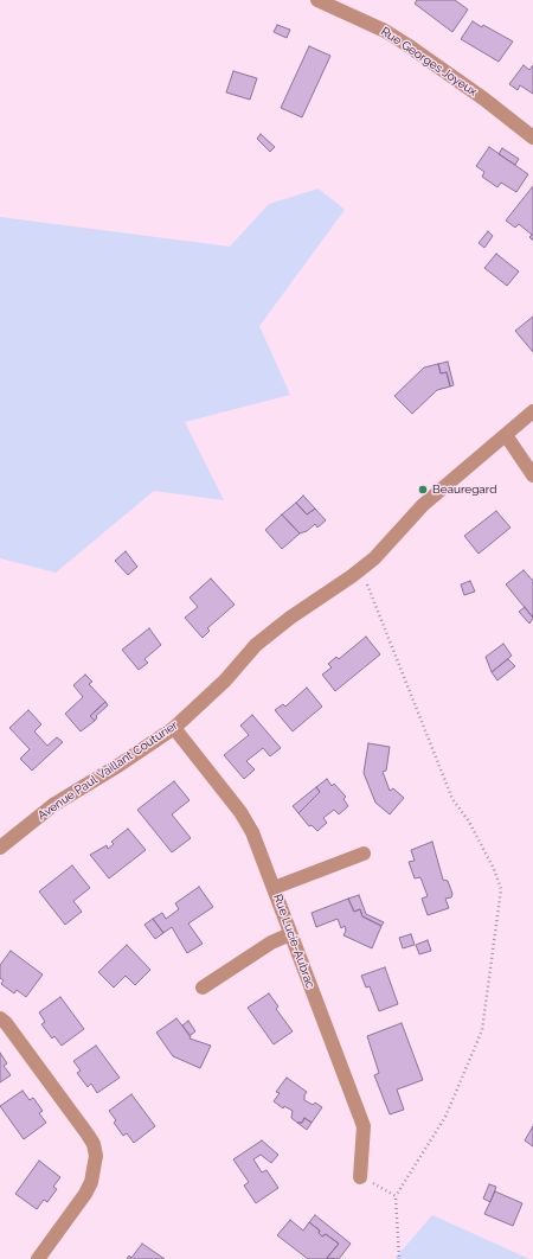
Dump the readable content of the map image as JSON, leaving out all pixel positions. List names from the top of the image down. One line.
{"streets":{"street":["Rue Georges Joyeux","Avenue Paul Vaillant Couturier","Rue Lucie-Aubrac"]},"crossings":[["Avenue Paul Vaillant Couturier","Rue Lucie-Aubrac"]],"places":["Beauregard"]}
